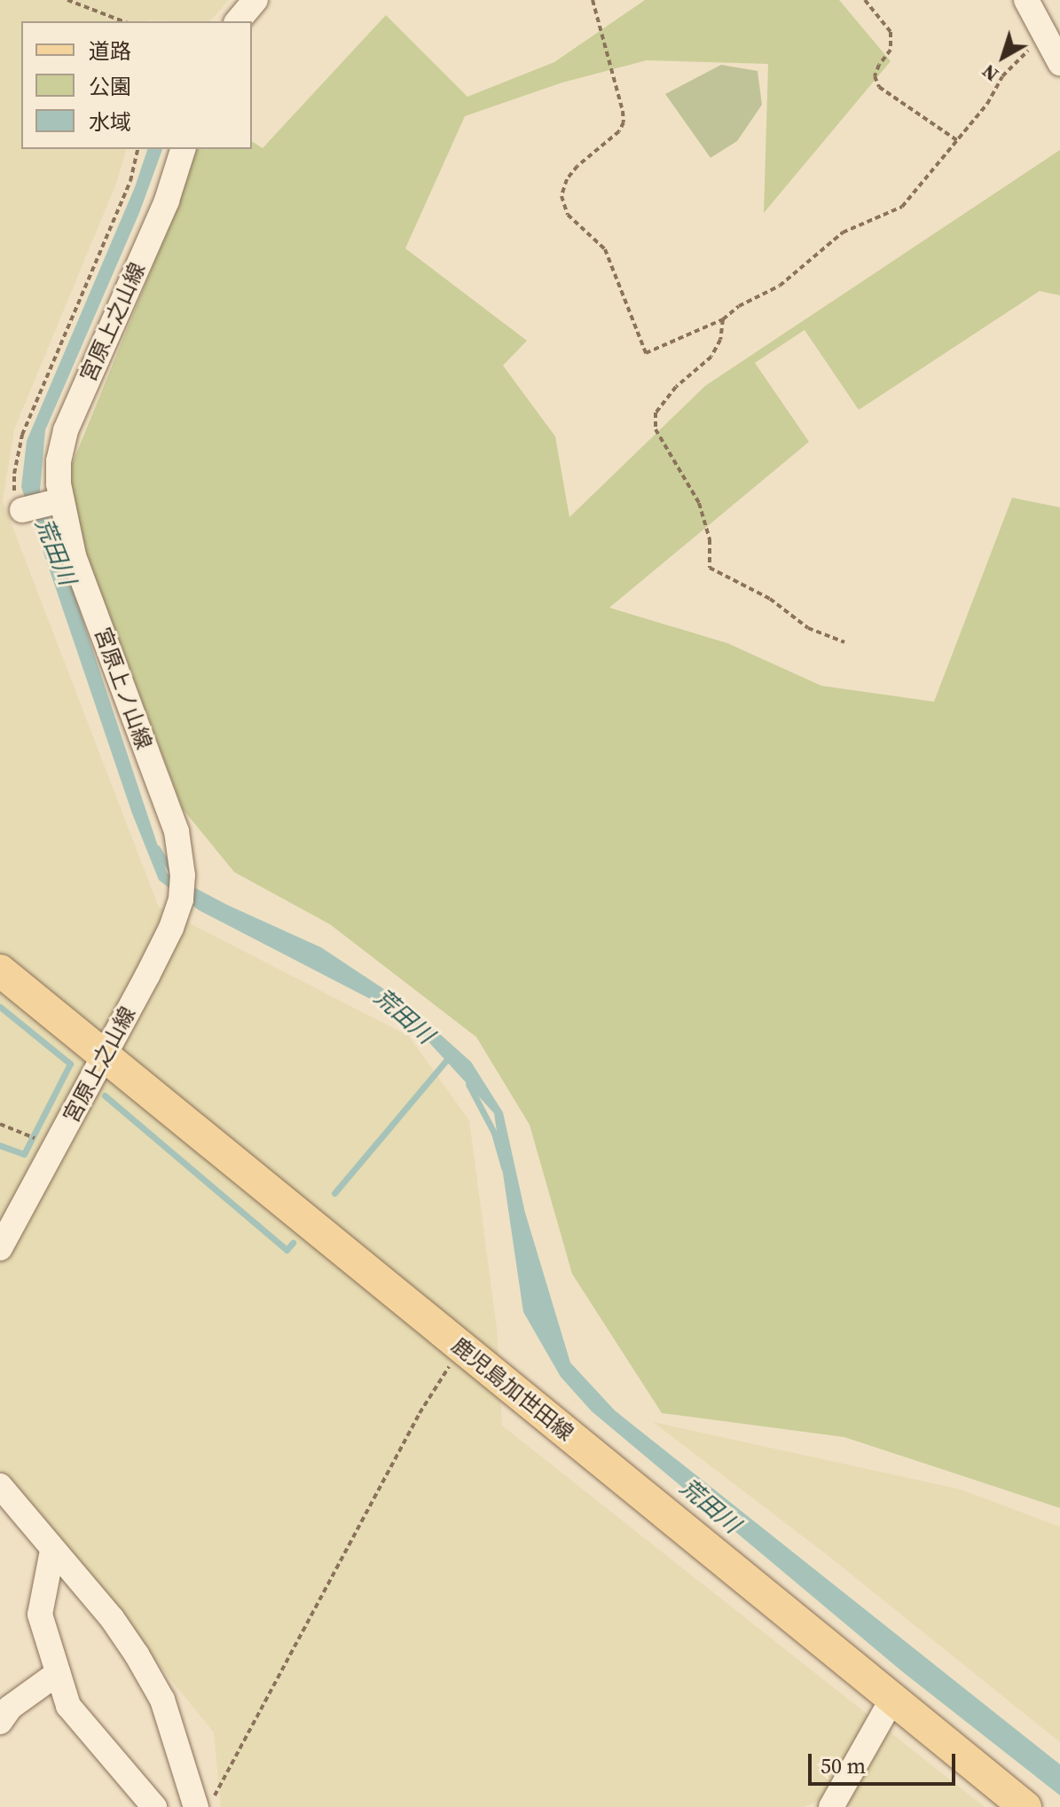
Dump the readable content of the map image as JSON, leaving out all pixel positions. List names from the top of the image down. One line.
{"streets":{"main road":["鹿児島加世田線"],"street":["宮原上之山線","宮原上ノ山線"]},"crossings":[["宮原上之山線","宮原上ノ山線"],["宮原上之山線","鹿児島加世田線"]],"water":["荒田川"],"legend":["道路","公園","水域"],"scale_bar":"50 m","north":"bottom left"}
